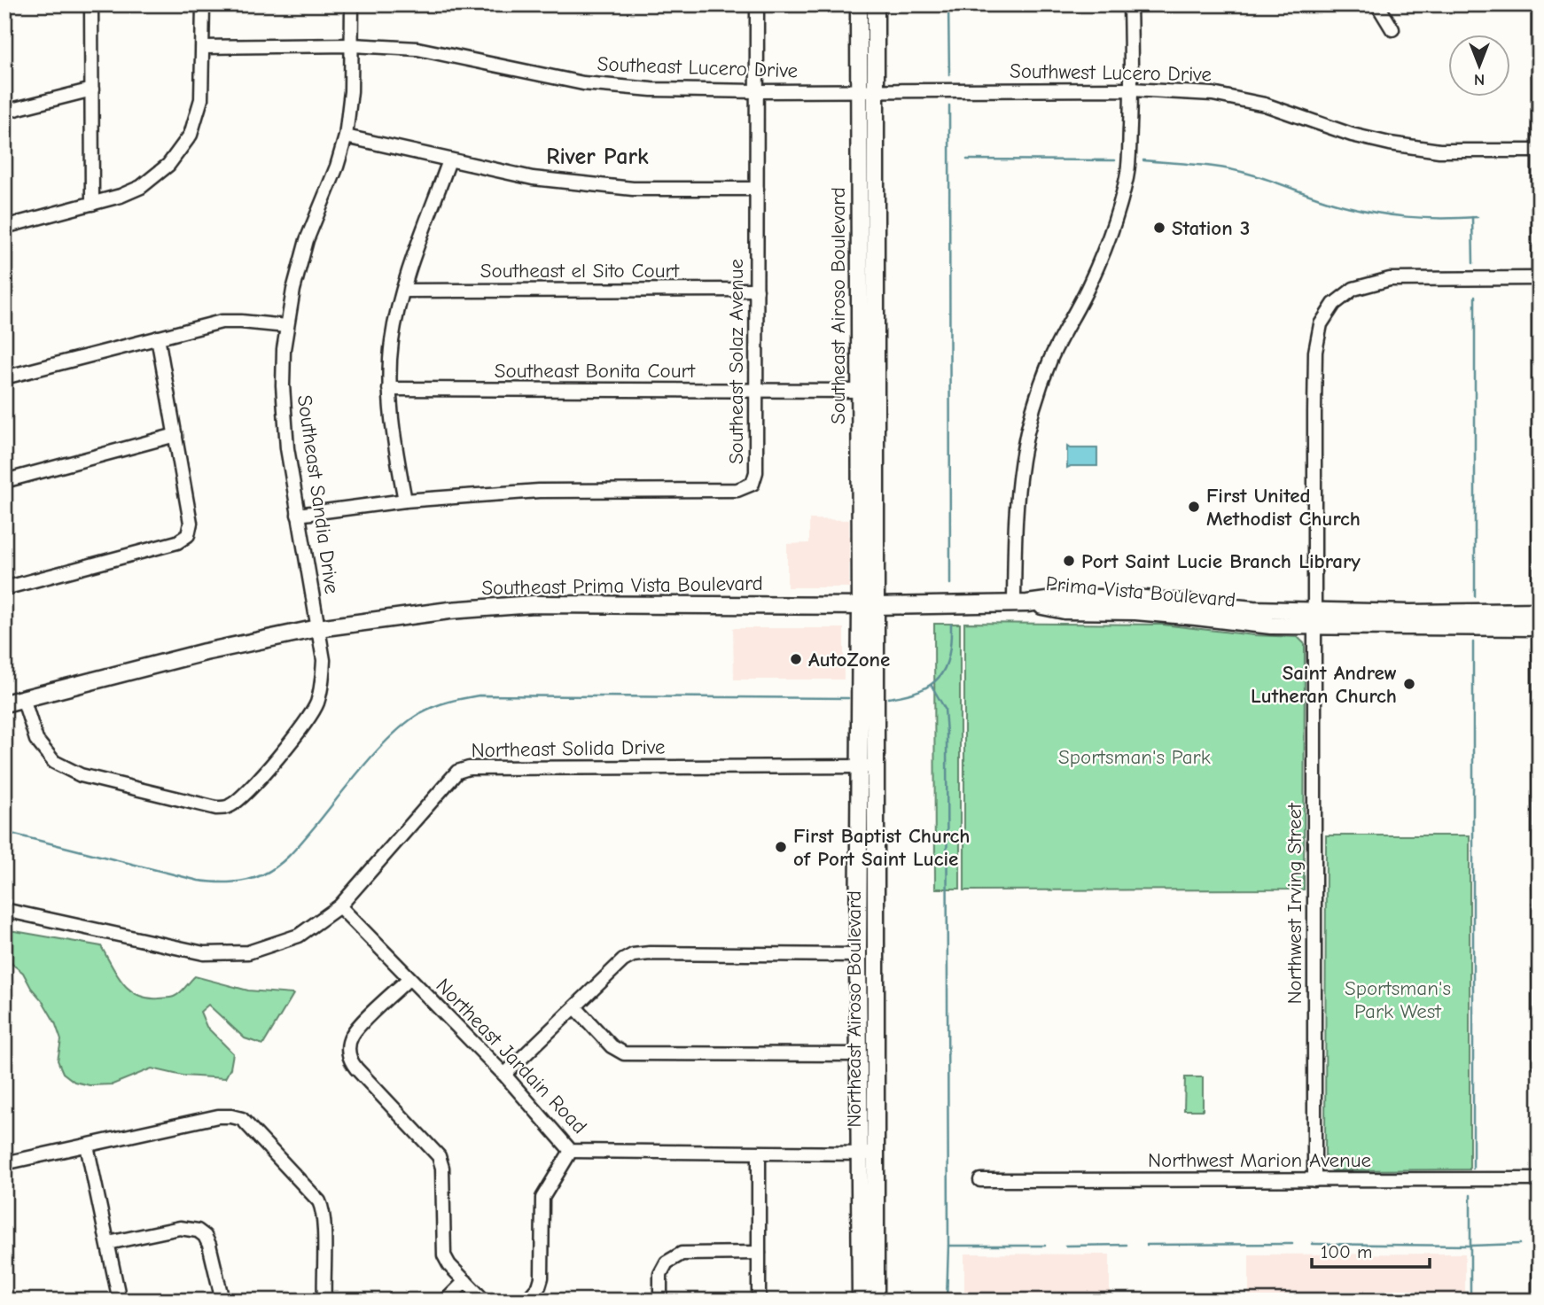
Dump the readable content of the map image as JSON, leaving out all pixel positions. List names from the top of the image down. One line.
{"streets":{"main road":["Southeast Airoso Boulevard","Southeast Prima Vista Boulevard","Prima Vista Boulevard","Northeast Airoso Boulevard"],"street":["Southeast Lucero Drive","Southwest Lucero Drive","Southeast el Sito Court","Southeast Solaz Avenue","Southeast Bonita Court","Southeast Sandia Drive","Northeast Solida Drive","Northwest Irving Street","Northeast Jardain Road","Northwest Marion Avenue"]},"crossings":[["Southeast Lucero Drive","Southwest Lucero Drive"],["Southeast Lucero Drive","Southeast Airoso Boulevard"],["Southeast Lucero Drive","Southeast Solaz Avenue"],["Southeast Lucero Drive","Southeast Sandia Drive"],["Southwest Lucero Drive","Southeast Airoso Boulevard"],["Southeast el Sito Court","Southeast Solaz Avenue"],["Southeast Airoso Boulevard","Southeast Bonita Court"],["Southeast Airoso Boulevard","Southeast Prima Vista Boulevard"],["Southeast Airoso Boulevard","Northeast Airoso Boulevard"],["Southeast Solaz Avenue","Southeast Bonita Court"],["Southeast Solaz Avenue","Southeast Sandia Drive"],["Southeast Sandia Drive","Southeast Prima Vista Boulevard"],["Southeast Prima Vista Boulevard","Prima Vista Boulevard"],["Southeast Prima Vista Boulevard","Northeast Airoso Boulevard"],["Prima Vista Boulevard","Northwest Irving Street"],["Northeast Solida Drive","Northeast Airoso Boulevard"],["Northeast Solida Drive","Northeast Jardain Road"],["Northwest Irving Street","Northwest Marion Avenue"],["Northeast Airoso Boulevard","Northeast Jardain Road"]],"districts":["River Park"],"parks":["Sportsman's Park","Sportsman's Park West"],"places":["Station 3","First United Methodist Church","Port Saint Lucie Branch Library","AutoZone","Saint Andrew Lutheran Church","First Baptist Church of Port Saint Lucie"],"scale_bar":"100 m","north":"bottom"}
